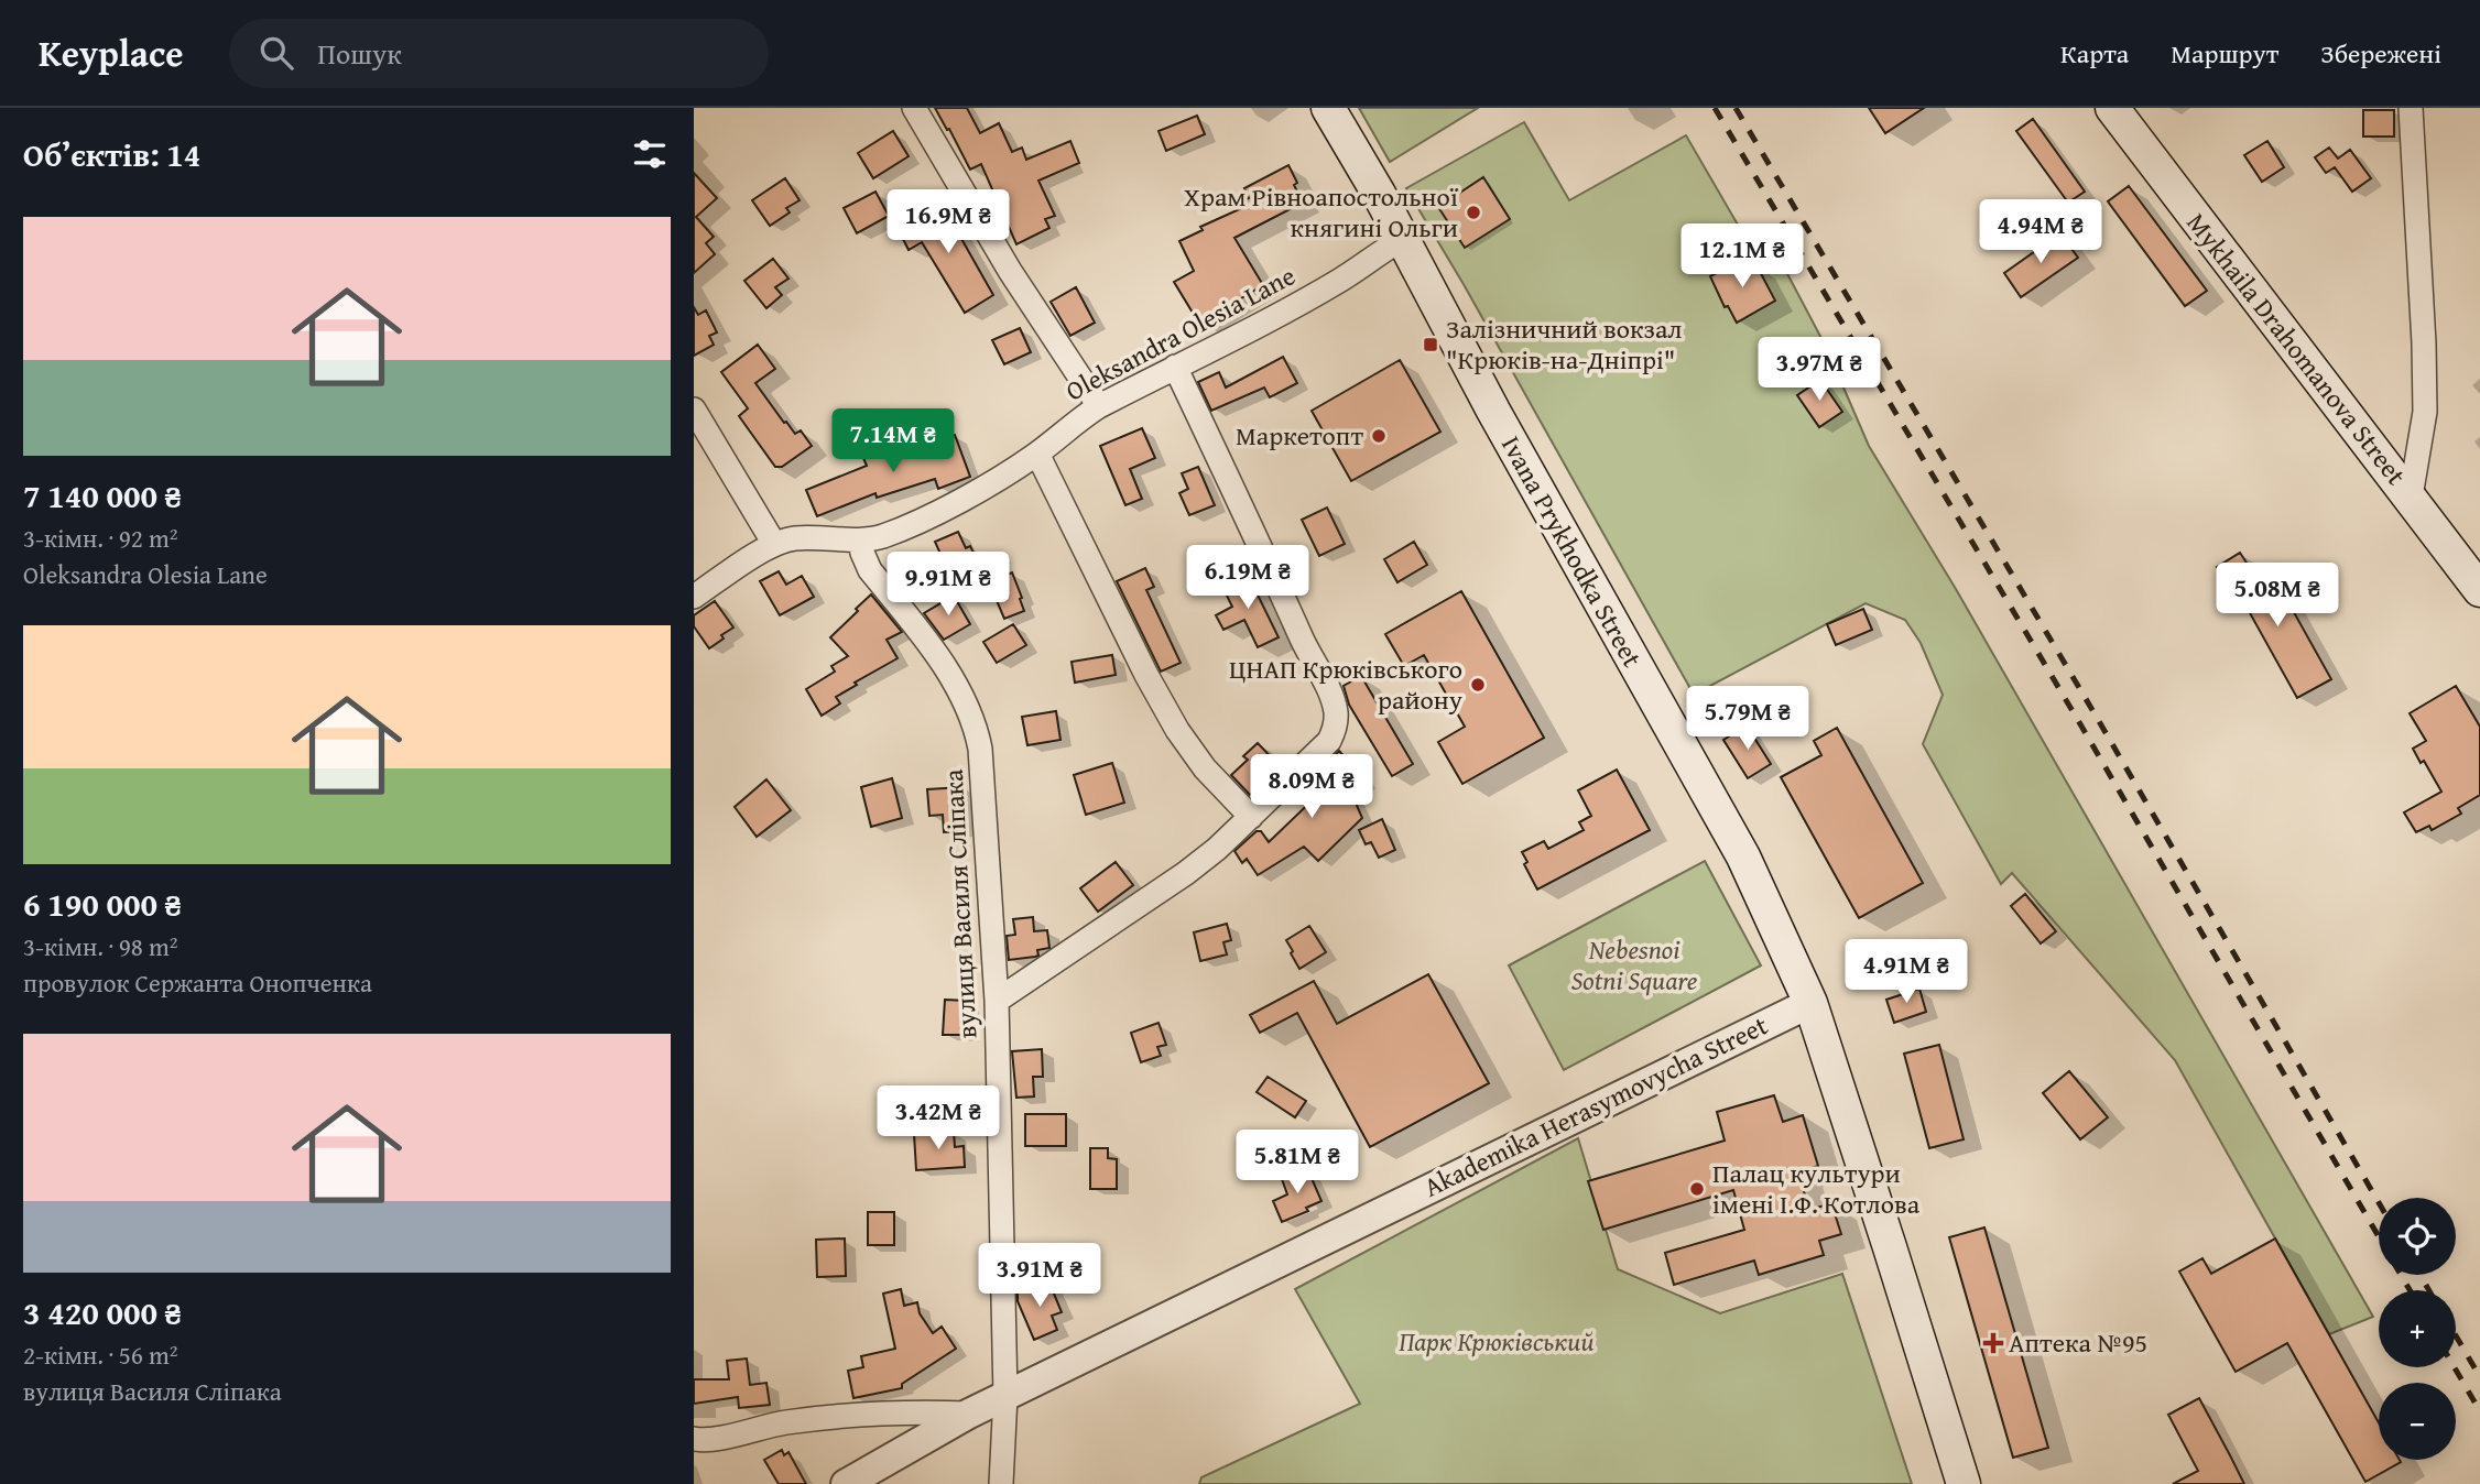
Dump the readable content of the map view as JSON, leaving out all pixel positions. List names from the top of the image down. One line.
{"streets":{"main road":["Mykhaila Drahomanova Street","Ivana Prykhodka Street"],"street":["Oleksandra Olesia Lane","вулиця Василя Сліпака","Akademika Herasymovycha Street"]},"crossings":[["Oleksandra Olesia Lane","Ivana Prykhodka Street"],["Oleksandra Olesia Lane","вулиця Василя Сліпака"],["Ivana Prykhodka Street","Akademika Herasymovycha Street"],["вулиця Василя Сліпака","Akademika Herasymovycha Street"]],"parks":["Nebesnoi Sotni Square","Парк Крюківський"],"places":{"other":["Храм Рівноапостольної княгині Ольги","Маркетопт","ЦНАП Крюківського району","Палац культури імені І.Ф. Котлова"],"transit":["Залізничний вокзал \"Крюкiв-на-Днiпрi\""],"health":["Аптека №95"]},"page":{"header":"Keyplace","search":"Пошук","nav":["Карта","Маршрут","Збережені"],"heading":"Об’єктів: 14","price":["16.9M ₴","4.94M ₴","12.1M ₴","3.97M ₴","7.14M ₴","6.19M ₴","9.91M ₴","5.08M ₴","5.79M ₴","8.09M ₴","4.91M ₴","3.42M ₴","5.81M ₴","3.91M ₴"],"list":[{"name":"7 140 000 ₴","note":"3-кімн. · 92 m² · Oleksandra Olesia Lane"},{"name":"6 190 000 ₴","note":"3-кімн. · 98 m² · провулок Сержанта Онопченка"},{"name":"3 420 000 ₴","note":"2-кімн. · 56 m² · вулиця Василя Сліпака"}],"map_buttons":["+","−"]}}
